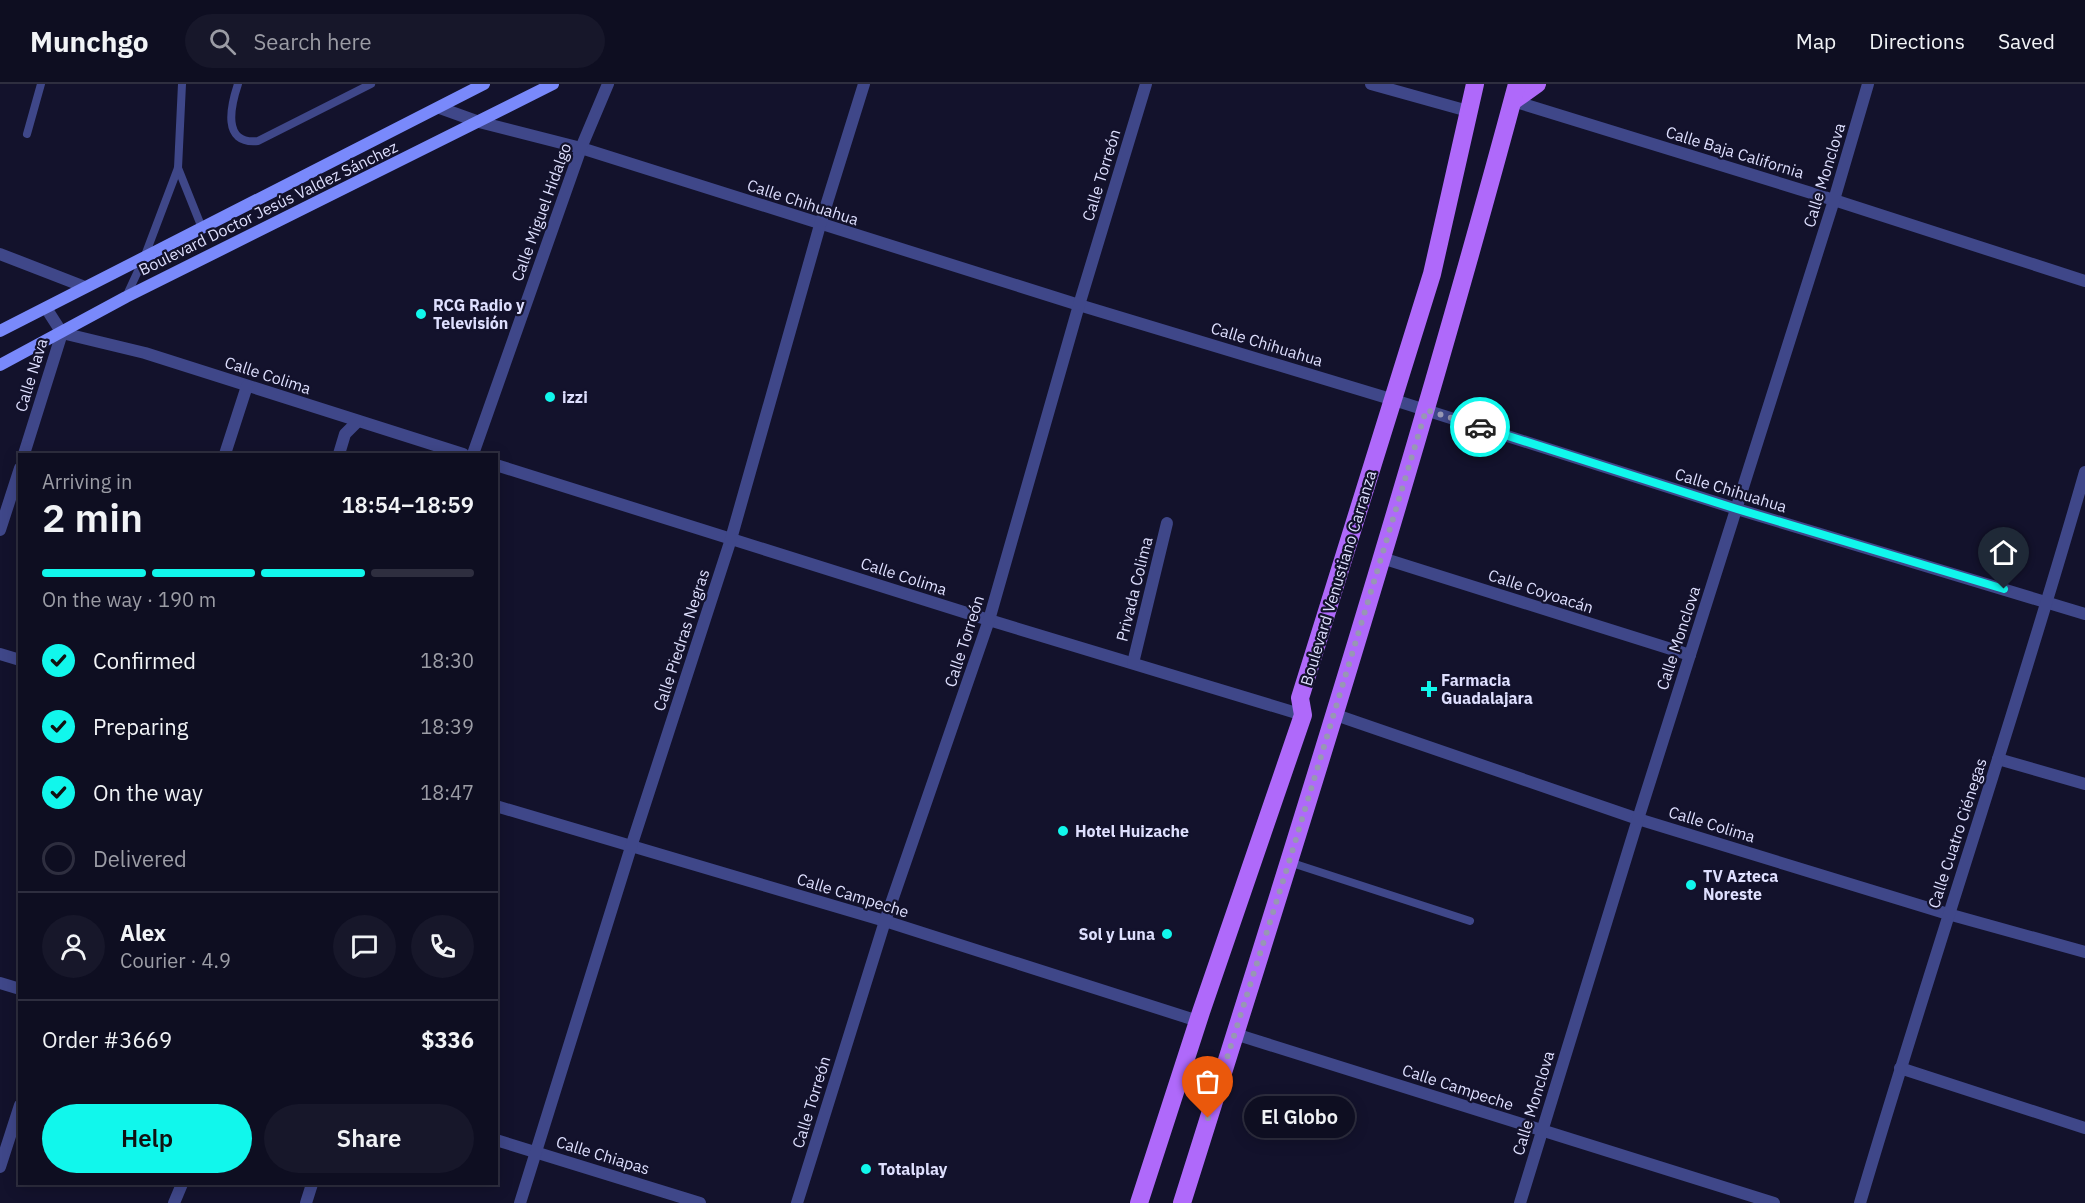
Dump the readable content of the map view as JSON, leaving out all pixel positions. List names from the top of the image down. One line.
{"streets":{"main road":["Boulevard Doctor Jesús Valdez Sánchez","Boulevard Venustiano Carranza"],"street":["Calle Baja California","Calle Torreón","Calle Monclova","Calle Chihuahua","Calle Miguel Hidalgo","Calle Nava","Calle Colima","Privada Colima","Calle Coyoacán","Calle Piedras Negras","Calle Cuatro Ciénegas","Calle Campeche","Calle Chiapas"]},"crossings":[["Calle Baja California","Calle Monclova"],["Calle Torreón","Calle Chihuahua"],["Calle Torreón","Calle Colima"],["Calle Torreón","Calle Campeche"],["Calle Monclova","Calle Chihuahua"],["Calle Monclova","Calle Colima"],["Calle Monclova","Calle Coyoacán"],["Calle Monclova","Calle Campeche"],["Calle Chihuahua","Boulevard Doctor Jesús Valdez Sánchez"],["Calle Chihuahua","Calle Miguel Hidalgo"],["Calle Chihuahua","Boulevard Venustiano Carranza"],["Calle Chihuahua","Calle Piedras Negras"],["Calle Chihuahua","Calle Cuatro Ciénegas"],["Boulevard Doctor Jesús Valdez Sánchez","Calle Nava"],["Boulevard Doctor Jesús Valdez Sánchez","Calle Colima"],["Calle Nava","Calle Colima"],["Calle Colima","Boulevard Venustiano Carranza"],["Calle Colima","Privada Colima"],["Calle Colima","Calle Piedras Negras"],["Calle Colima","Calle Cuatro Ciénegas"],["Boulevard Venustiano Carranza","Calle Campeche"],["Calle Piedras Negras","Calle Campeche"],["Calle Piedras Negras","Calle Chiapas"]],"places":{"other":["RCG Radio y Televisión","izzi","Hotel Huizache","TV Azteca Noreste","Sol y Luna","El Globo","Totalplay"],"health":["Farmacia Guadalajara"]},"page":{"header":"Munchgo","search":"Search here","nav":["Map","Directions","Saved"],"heading":["2 min","Arriving in","18:54–18:59"],"panel":["Alex","Courier · 4.9","Order #3669","$336"],"bar":"On the way · 190 m","list":[["Confirmed","18:30"],["Preparing","18:39"],["On the way","18:47"],"Delivered"],"buttons":["Help","Share"],"bubble":"El Globo"}}
